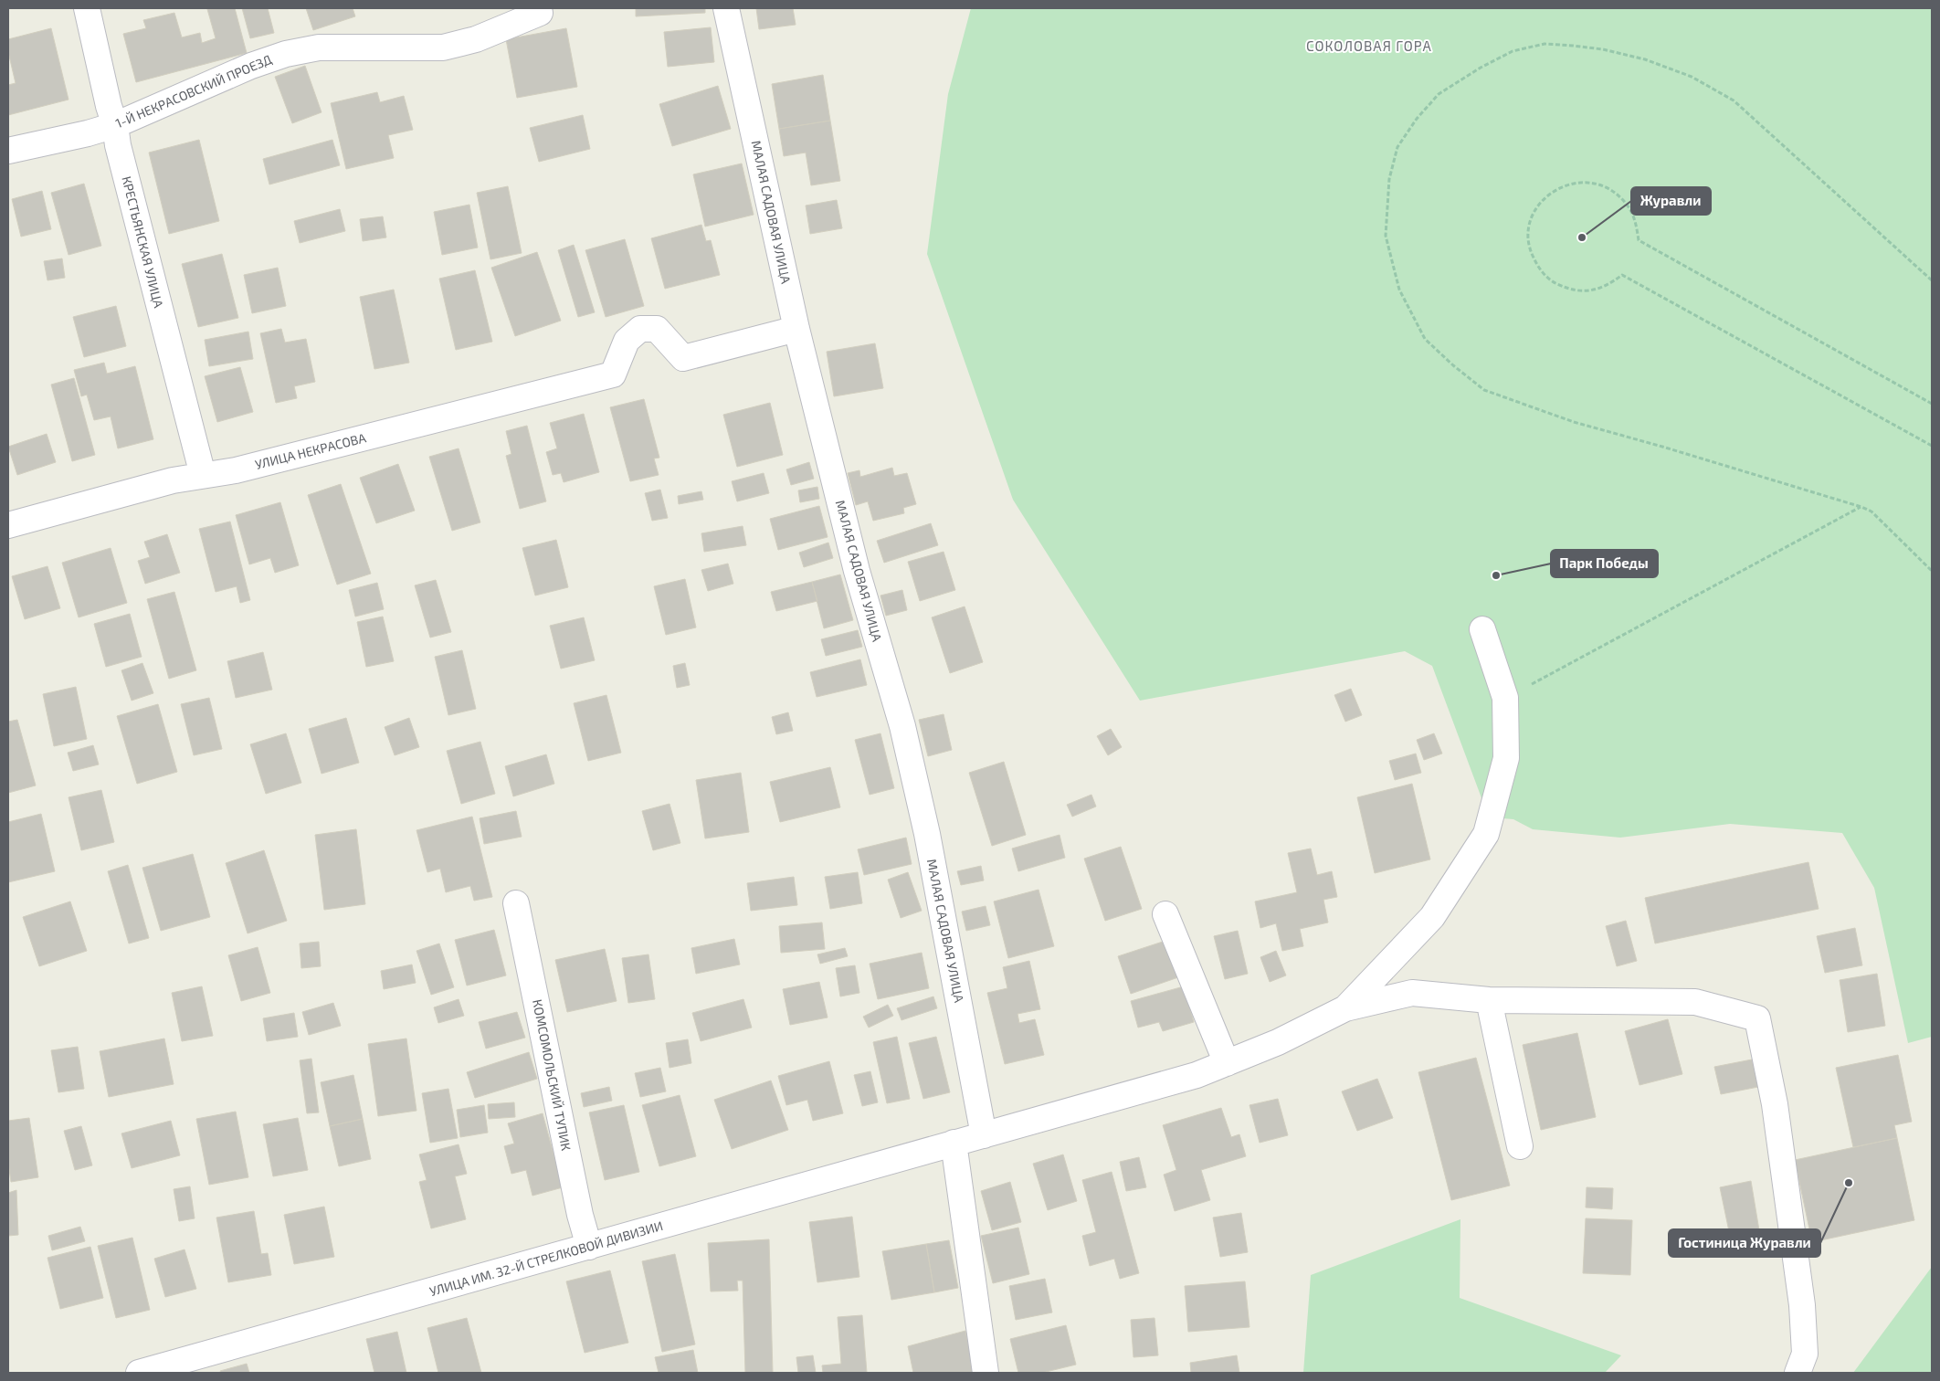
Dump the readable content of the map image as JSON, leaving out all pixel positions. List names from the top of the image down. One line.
{"streets":{"street":["1-Й НЕКРАСОВСКИЙ ПРОЕЗД","МАЛАЯ САДОВАЯ УЛИЦА","КРЕСТЬЯНСКАЯ УЛИЦА","УЛИЦА НЕКРАСОВА","КОМСОМОЛЬСКИЙ ТУПИК","УЛИЦА ИМ. 32-Й СТРЕЛКОВОЙ ДИВИЗИИ"]},"crossings":[["1-Й НЕКРАСОВСКИЙ ПРОЕЗД","КРЕСТЬЯНСКАЯ УЛИЦА"],["МАЛАЯ САДОВАЯ УЛИЦА","УЛИЦА НЕКРАСОВА"],["МАЛАЯ САДОВАЯ УЛИЦА","УЛИЦА ИМ. 32-Й СТРЕЛКОВОЙ ДИВИЗИИ"],["КРЕСТЬЯНСКАЯ УЛИЦА","УЛИЦА НЕКРАСОВА"],["КОМСОМОЛЬСКИЙ ТУПИК","УЛИЦА ИМ. 32-Й СТРЕЛКОВОЙ ДИВИЗИИ"]],"districts":["СОКОЛОВАЯ ГОРА"],"places":["Журавли","Парк Победы","Гостиница Журавли"]}
